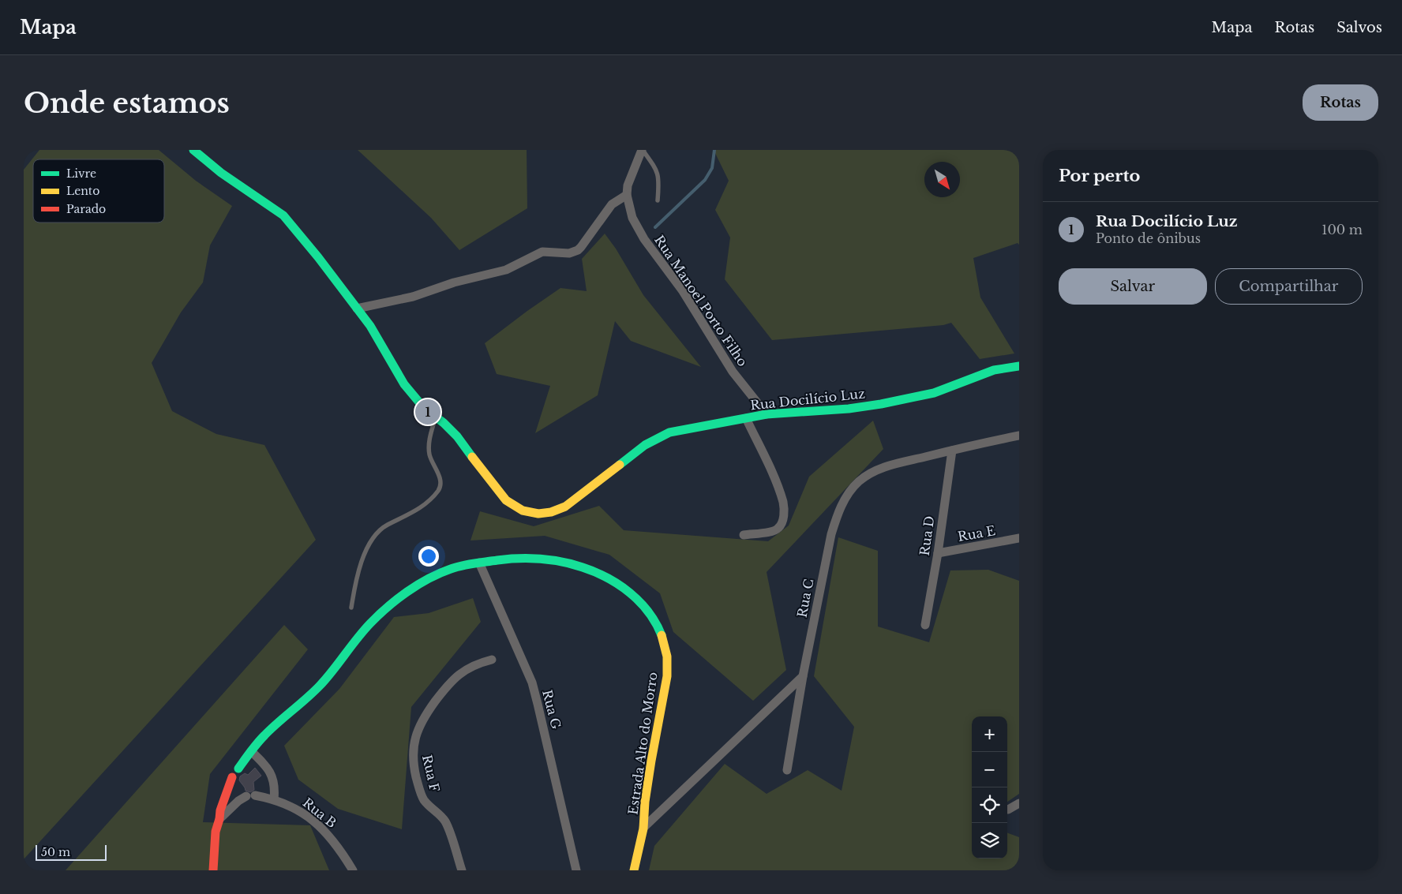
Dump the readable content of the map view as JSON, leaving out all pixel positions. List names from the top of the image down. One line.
{"streets":{"main road":["Rua Docilício Luz","Estrada Alto do Morro"],"street":["Rua Manoel Porto Filho","Rua E","Rua D","Rua C","Rua G","Rua F","Rua B"]},"crossings":[["Rua Manoel Porto Filho","Rua Docilício Luz"],["Rua E","Rua D"],["Rua D","Rua C"],["Rua G","Estrada Alto do Morro"]],"legend":["Livre","Lento","Parado"],"scale_bar":"50 m","north":"bottom right","page":{"header":"Mapa","nav":["Mapa","Rotas","Salvos"],"buttons":["Rotas",["Salvar","Compartilhar"]],"title":"Onde estamos","heading":"Por perto","list":[{"mark":"1","name":"Rua Docilício Luz","note":"Ponto de ônibus","value":"100 m"}],"pins":"1","map_buttons":["+","−"],"scale":"50 m"}}
